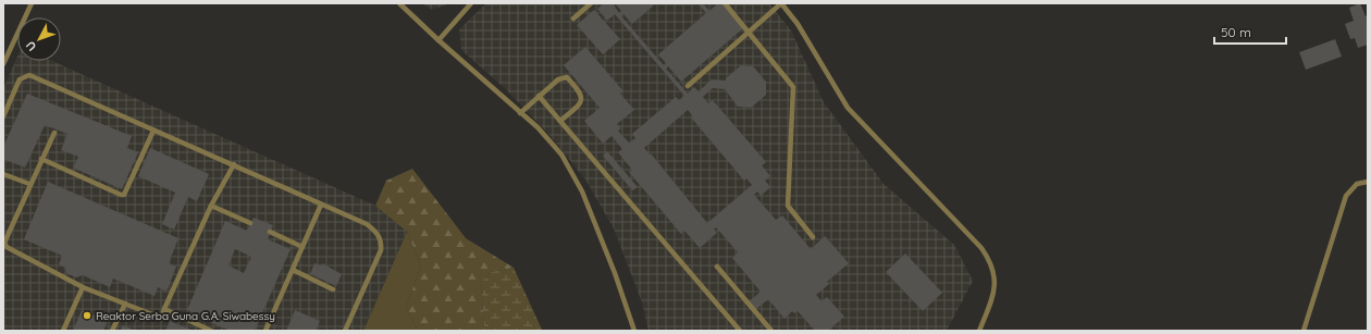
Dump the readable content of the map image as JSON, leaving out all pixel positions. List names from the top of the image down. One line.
{"places":["Reaktor Serba Guna G.A. Siwabessy"],"scale_bar":"50 m","north":"bottom left"}
